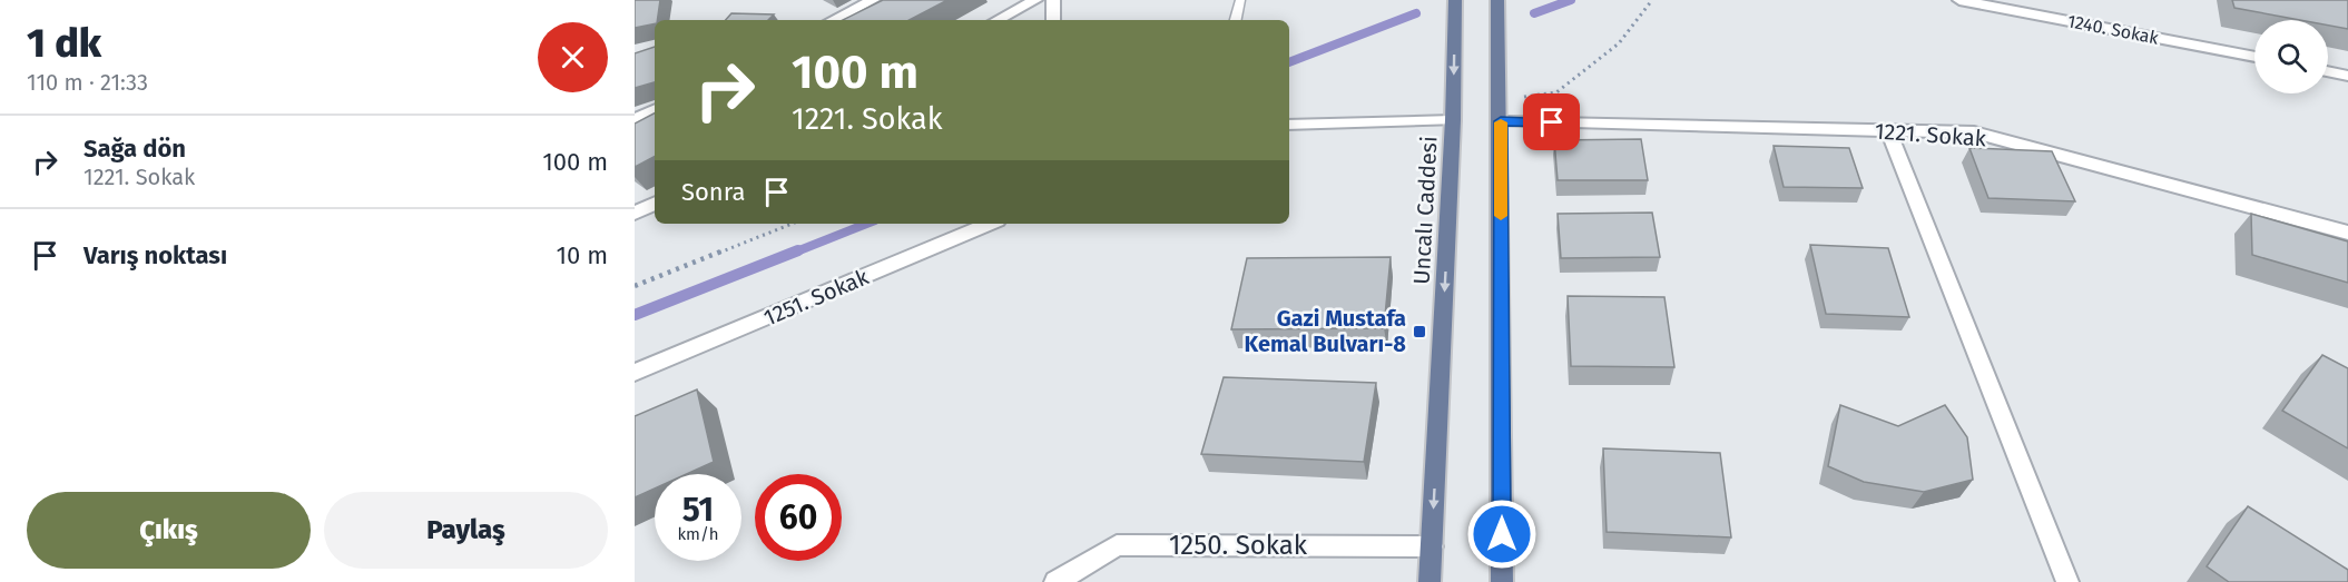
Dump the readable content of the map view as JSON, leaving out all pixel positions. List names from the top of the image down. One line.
{"streets":{"main road":["Uncalı Caddesi"],"street":["1240. Sokak","1221. Sokak","1251. Sokak","1250. Sokak"]},"crossings":[["Uncalı Caddesi","1250. Sokak"]],"places":{"transit":["Gazi Mustafa Kemal Bulvarı-8"]},"page":{"heading":["1 dk","110 m · 21:33"],"turn":["100 m","1221. Sokak"],"list":[{"name":"Sağa dön","note":"1221. Sokak","value":"100 m"},{"name":"Varış noktası","value":"10 m"}],"then":"Sonra","speed":"51 km/h","limit":"60","buttons":["Çıkış","Paylaş"]}}
